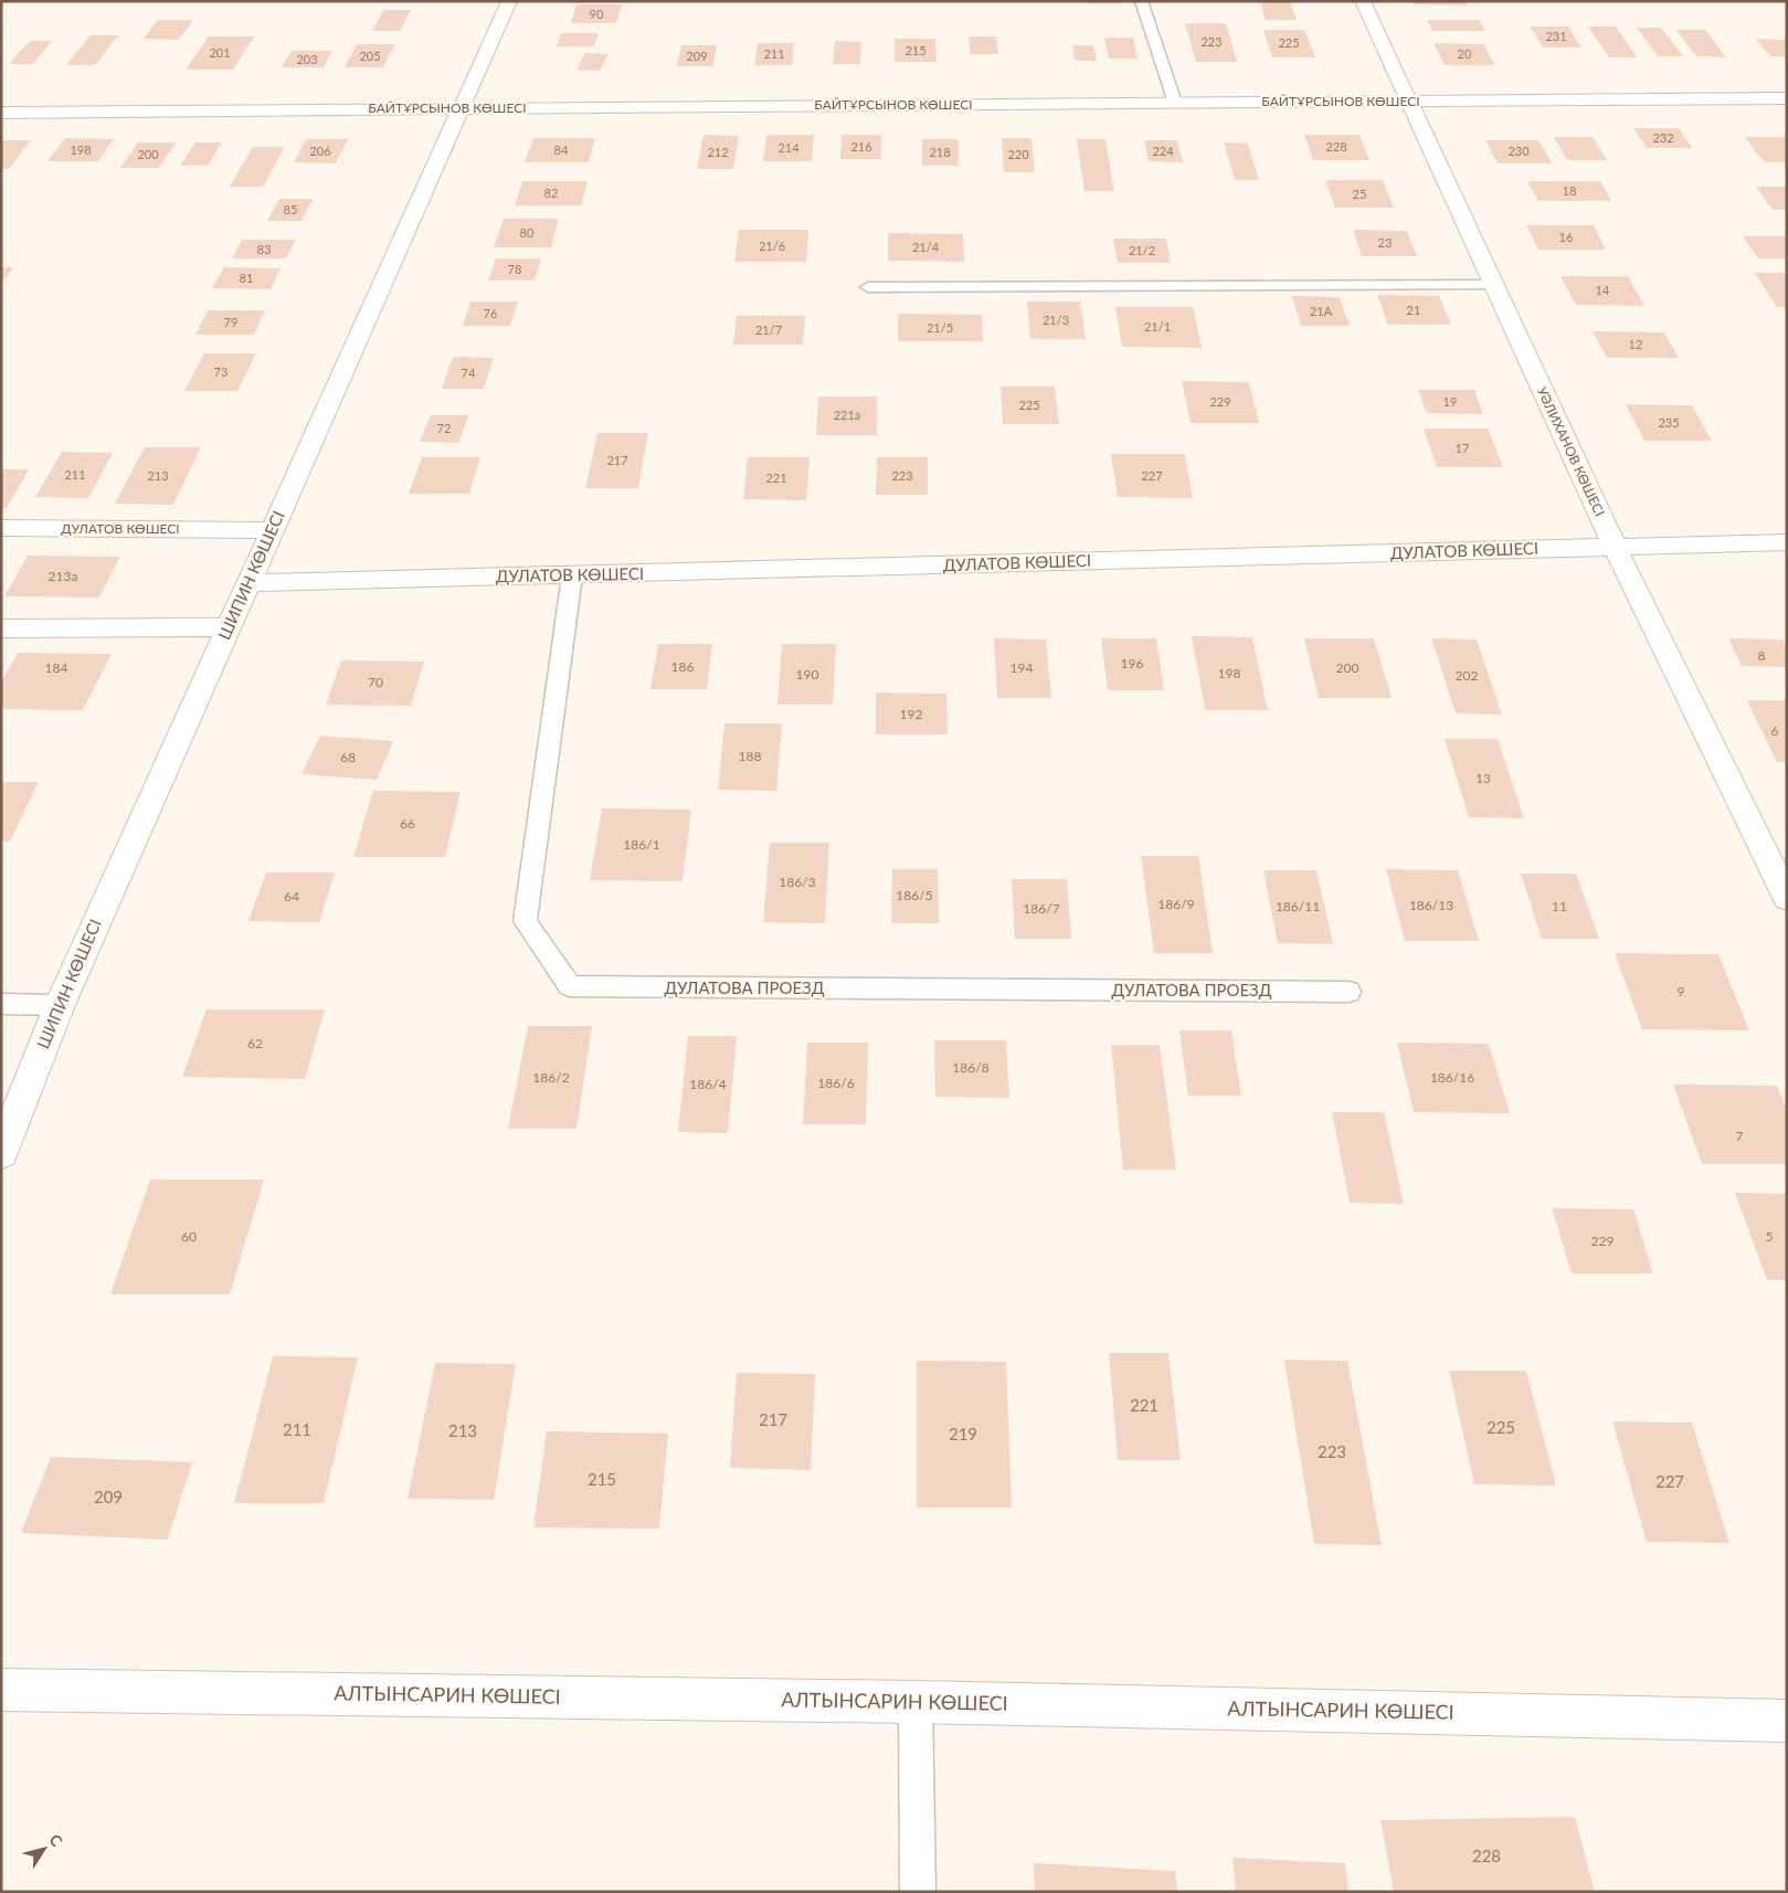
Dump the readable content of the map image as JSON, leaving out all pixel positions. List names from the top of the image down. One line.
{"streets":{"street":["БАЙТҰРСЫНОВ КӨШЕСІ","УӘЛИХАНОВ КӨШЕСІ","ДУЛАТОВ КӨШЕСІ","ШИПИН КӨШЕСІ","АЛТЫНСАРИН КӨШЕСІ"],"lane":["ДУЛАТОВА ПРОЕЗД"]},"crossings":[["БАЙТҰРСЫНОВ КӨШЕСІ","УӘЛИХАНОВ КӨШЕСІ"],["БАЙТҰРСЫНОВ КӨШЕСІ","ШИПИН КӨШЕСІ"],["УӘЛИХАНОВ КӨШЕСІ","ДУЛАТОВ КӨШЕСІ"],["ДУЛАТОВ КӨШЕСІ","ШИПИН КӨШЕСІ"],["ДУЛАТОВ КӨШЕСІ","ДУЛАТОВА ПРОЕЗД"]],"house_numbers":["90","231","223","225","215","201","211","20","205","209","203","232","216","228","214","198","84","206","224","230","212","218","200","220","18","82","25","85","80","16","23","21/6","21/4","83","21/2","78","81","14","21","21А","76","21/3","79","21/1","21/5","21/7","12","73","74","229","19","225","221а","235","72","17","217","211","213","223","227","221","213а","8","196","186","184","194","200","198","190","202","70","192","6","188","68","13","66","186/1","186/3","186/5","64","186/9","186/13","186/11","11","186/7","9","62","186/8","186/2","186/16","186/6","186/4","7","60","5","229","221","217","225","211","213","219","223","215","227","209","228"],"north":"top right"}
